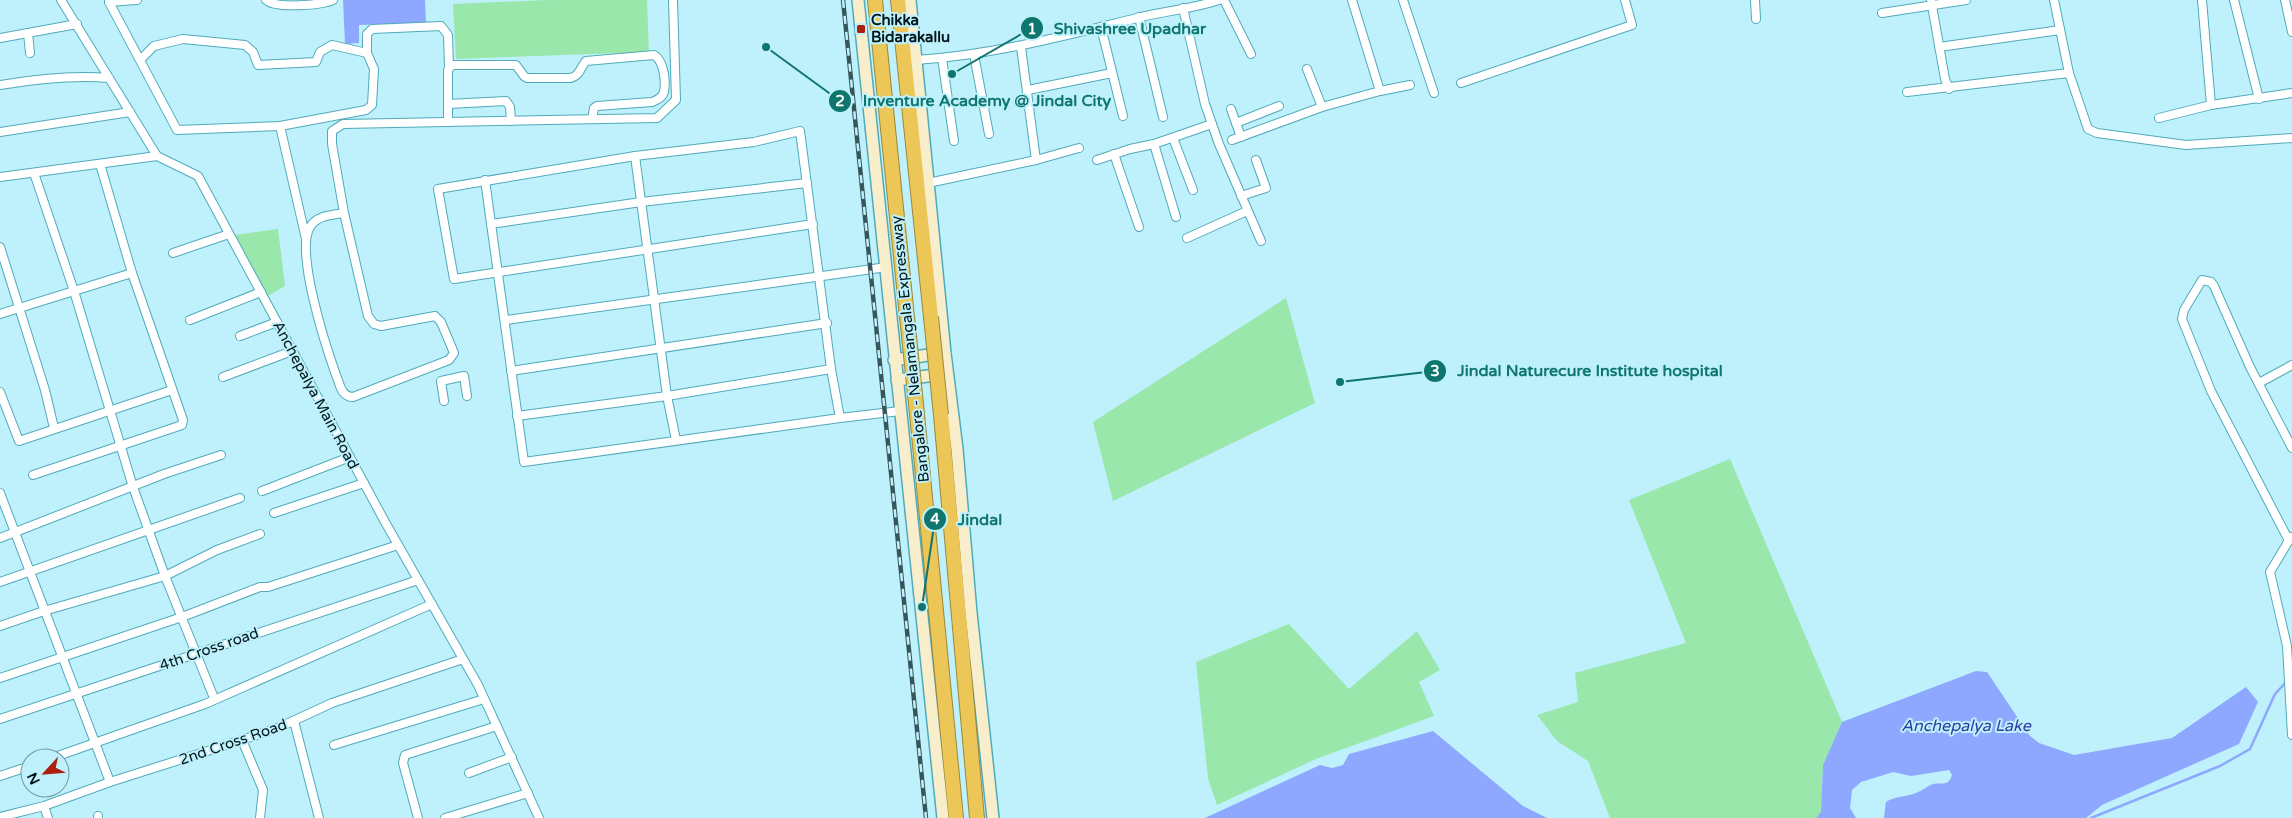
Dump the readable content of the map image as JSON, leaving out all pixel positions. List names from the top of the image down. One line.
{"streets":{"highway":["Bangalore - Nelamangala Expressway"],"street":["Anchepalya Main Road","4th Cross road","2nd Cross Road"]},"crossings":[["Anchepalya Main Road","4th Cross road"],["Anchepalya Main Road","2nd Cross Road"]],"water":["Anchepalya Lake"],"places":{"transit":["Chikka Bidarakallu"],"other":["Inventure Academy @ Jindal City","Shivashree Upadhar","Jindal Naturecure Institute hospital","Jindal"]},"north":"bottom left"}
